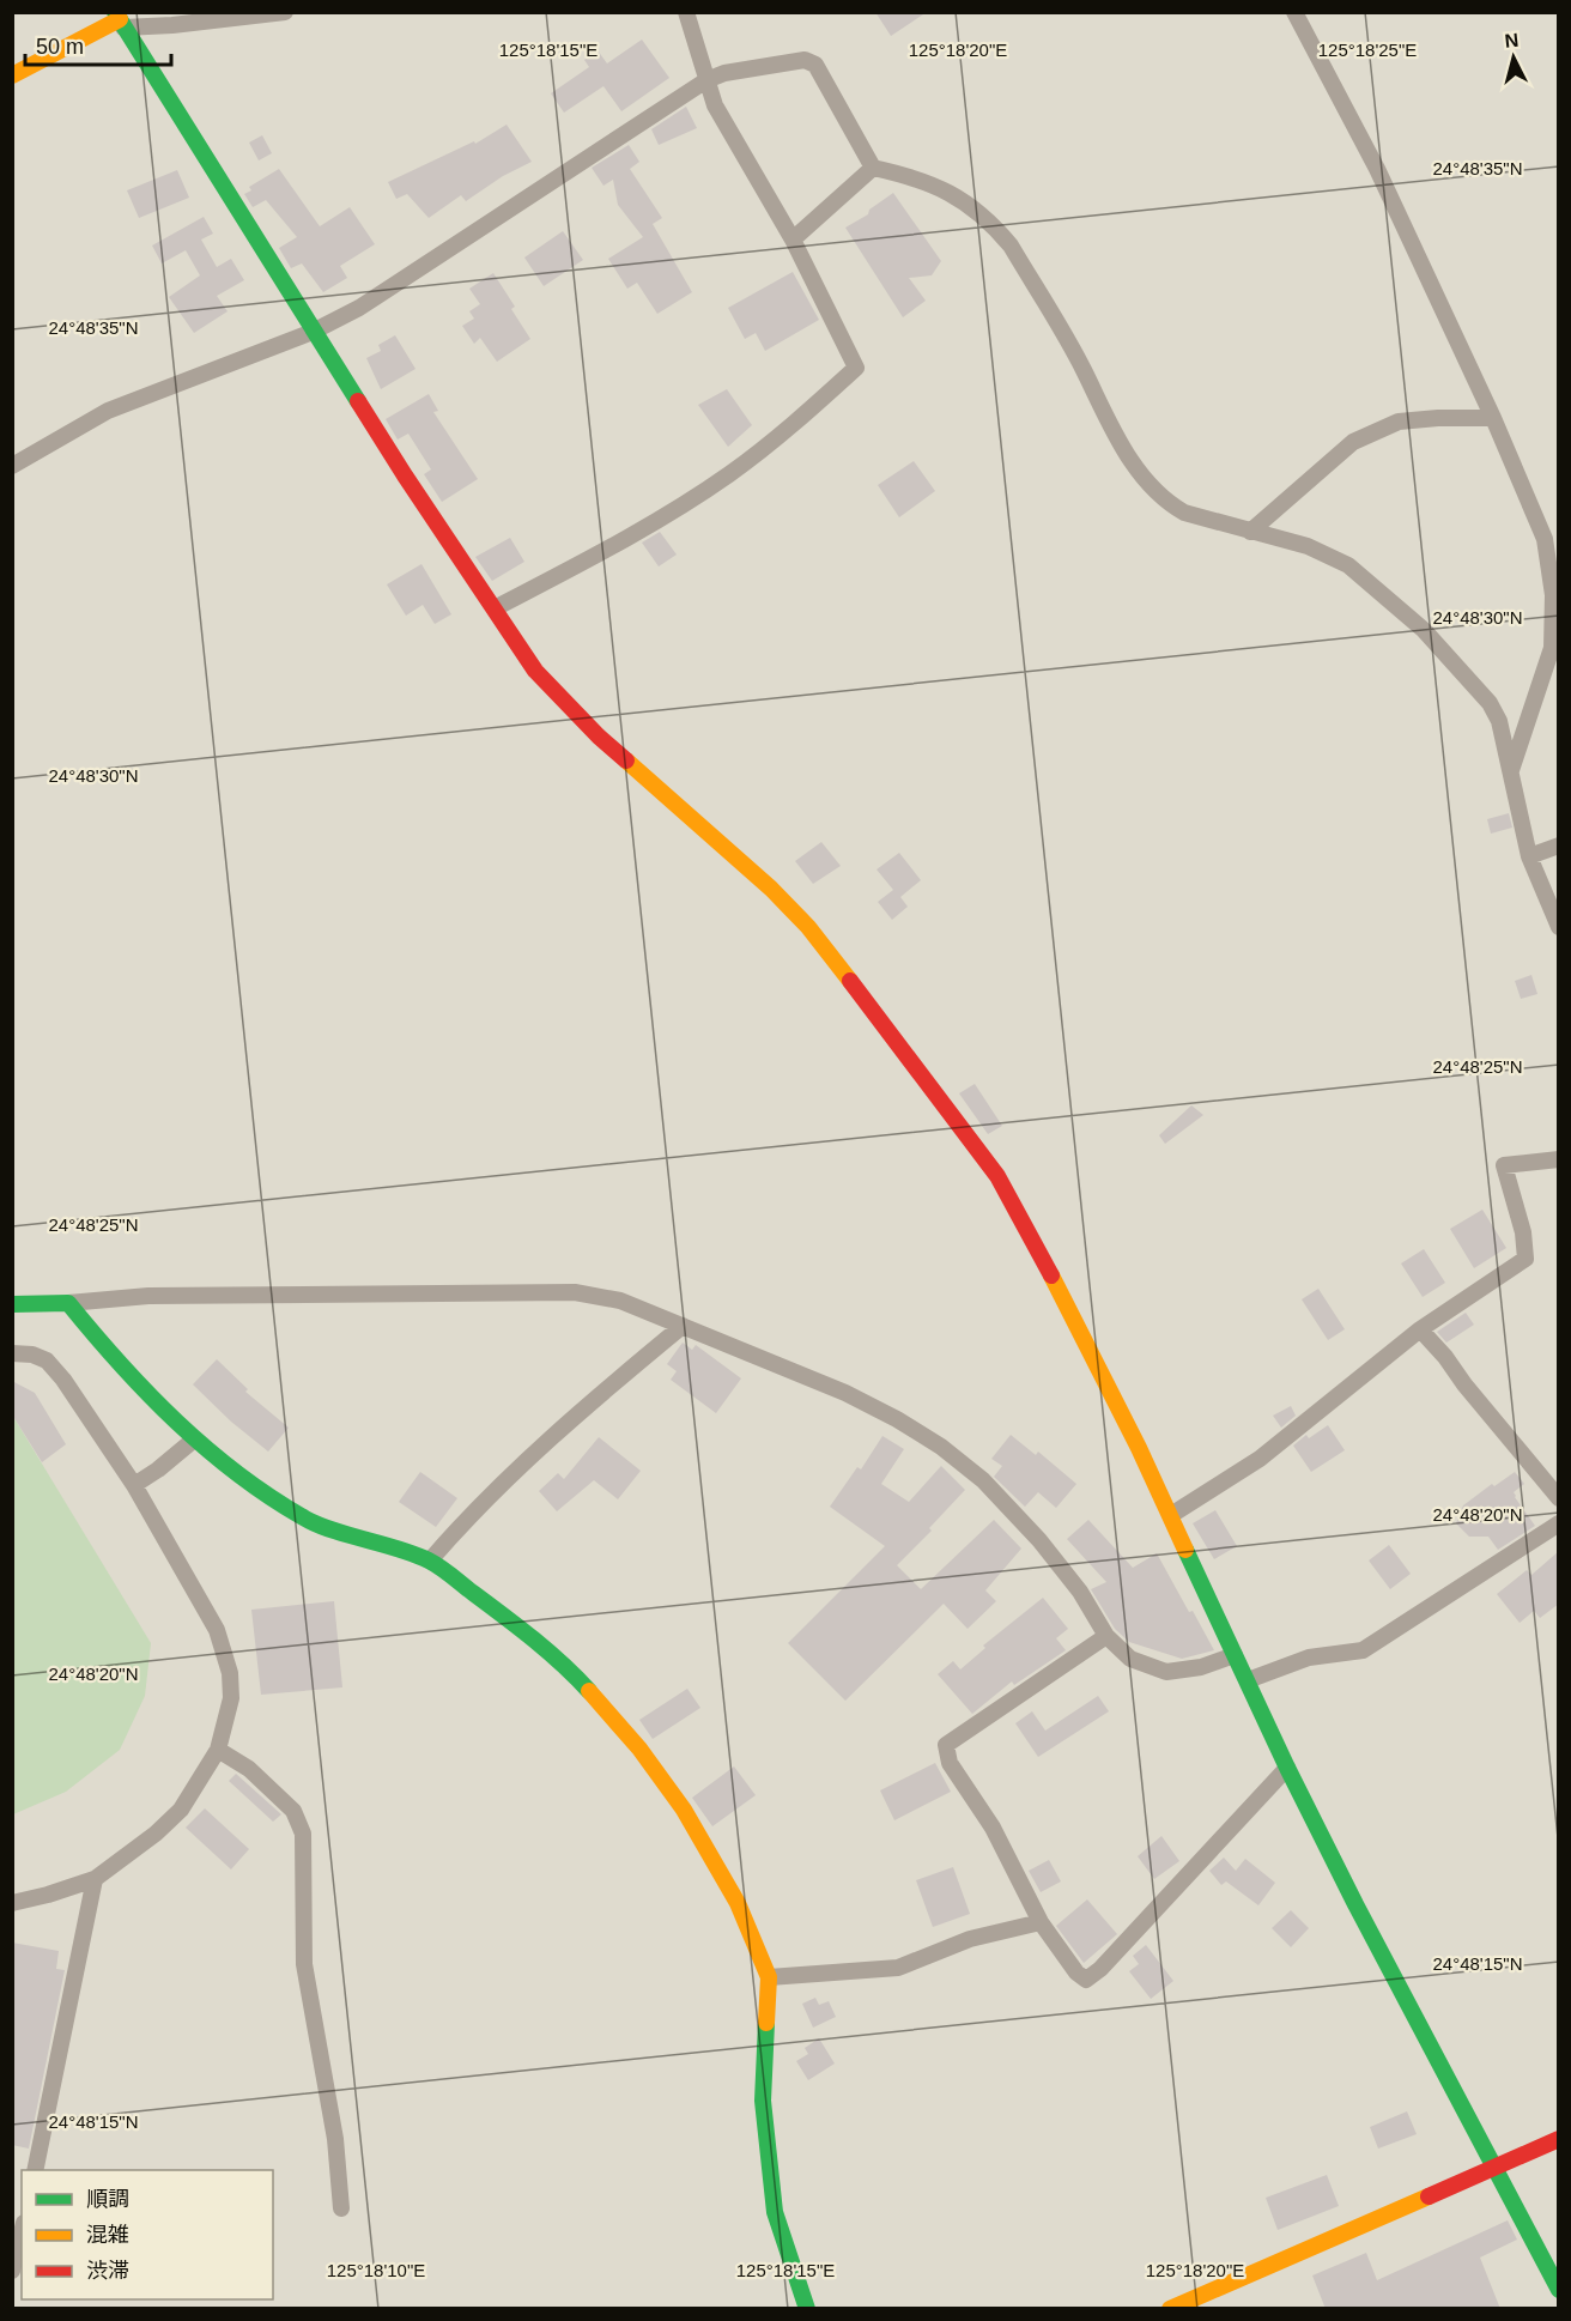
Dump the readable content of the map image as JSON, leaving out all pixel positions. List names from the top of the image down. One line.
{"legend":["順調","混雑","渋滞"],"scale_bar":"50 m","north":"top","coordinates":["125°18'15\"E","125°18'20\"E","125°18'25\"E","24°48'35\"N","24°48'30\"N","24°48'25\"N","24°48'20\"N","24°48'15\"N","125°18'10\"E"]}
